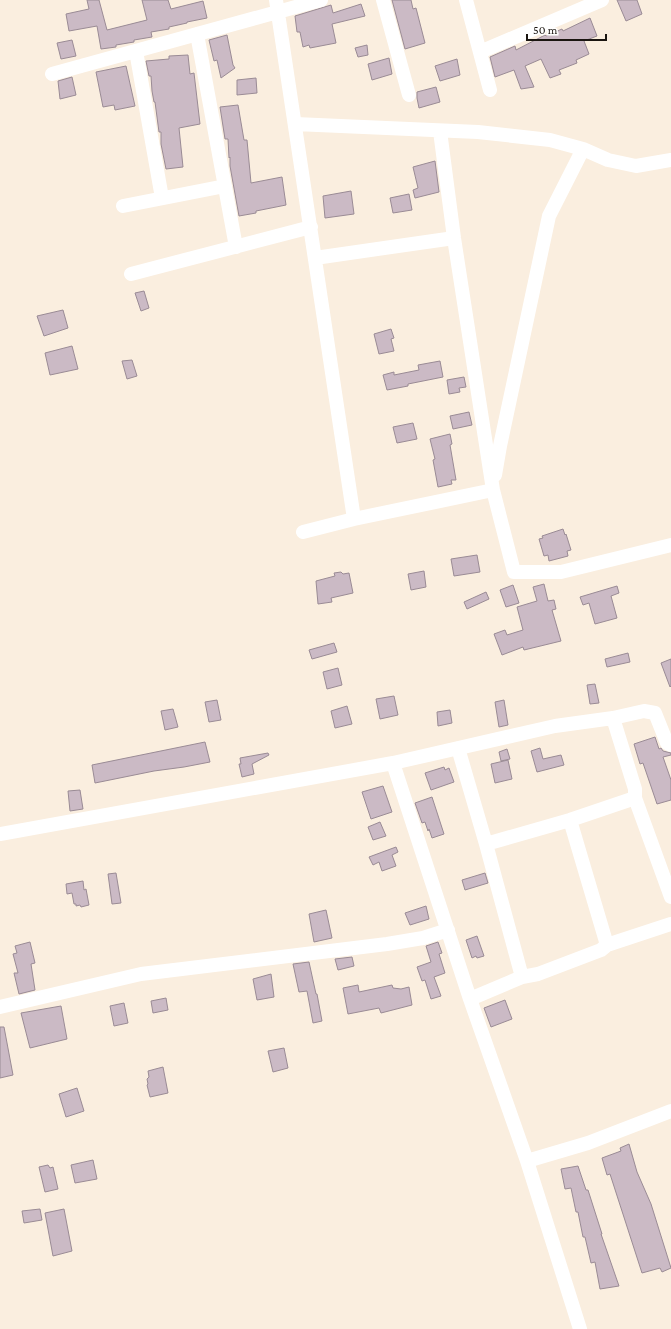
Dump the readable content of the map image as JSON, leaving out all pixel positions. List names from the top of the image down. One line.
{"scale_bar":"50 m"}
